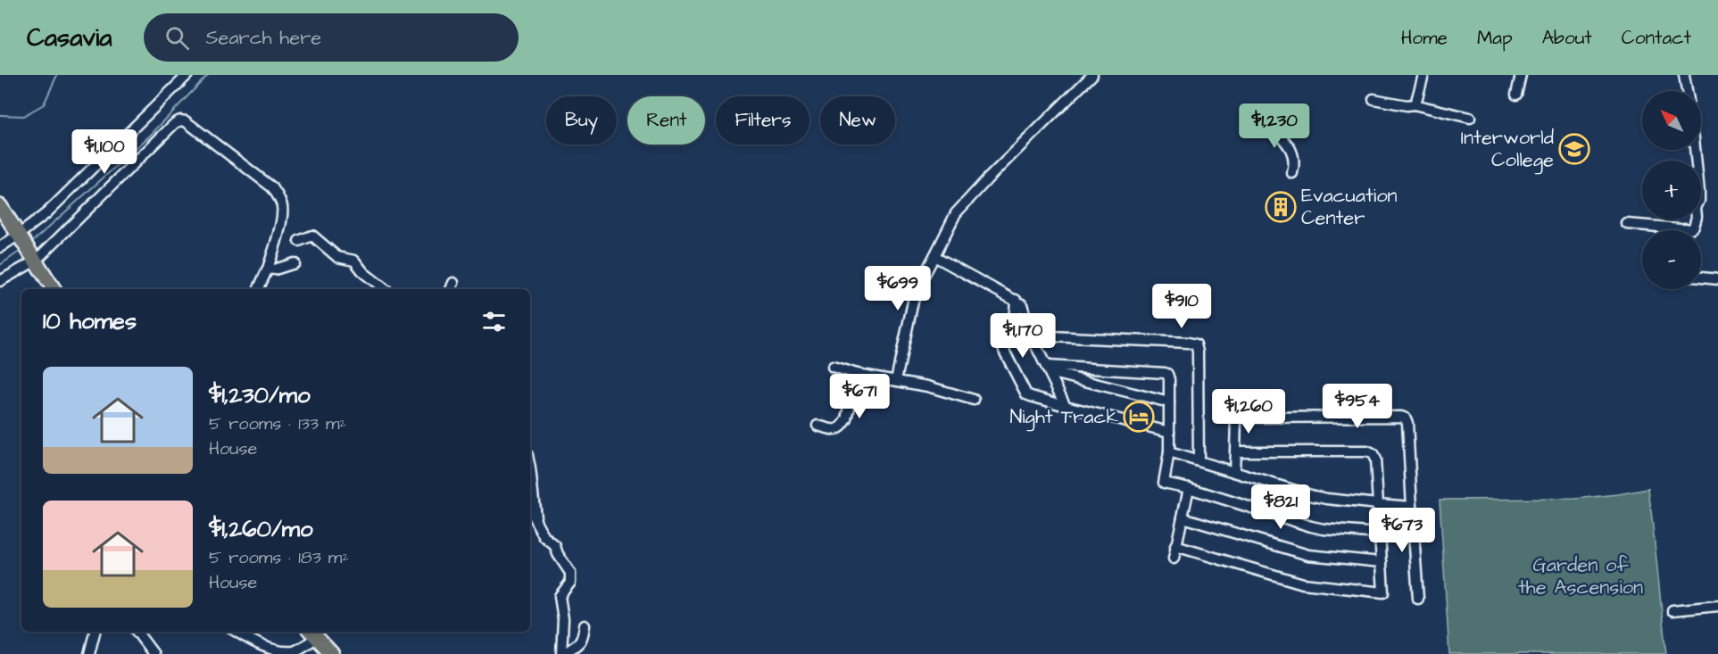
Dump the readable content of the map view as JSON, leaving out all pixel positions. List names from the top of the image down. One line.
{"parks":["Garden of the Ascension"],"places":{"school or university":["Interworld College"],"building":["Evacuation Center"],"hotel":["Night Track"]},"north":"top left","page":{"header":"Casavia","search":"Search here","nav":["Home","Map","About","Contact"],"map_buttons":["+","−"],"chip":["Buy","Rent","Filters","New"],"price":["$1,230","$1,100","$699","$910","$1,170","$671","$954","$1,260","$821","$673"],"heading":"10 homes","list":[{"name":"$1,230/mo","note":"5 rooms · 133 m² · House"},{"name":"$1,260/mo","note":"5 rooms · 183 m² · House"}]}}
